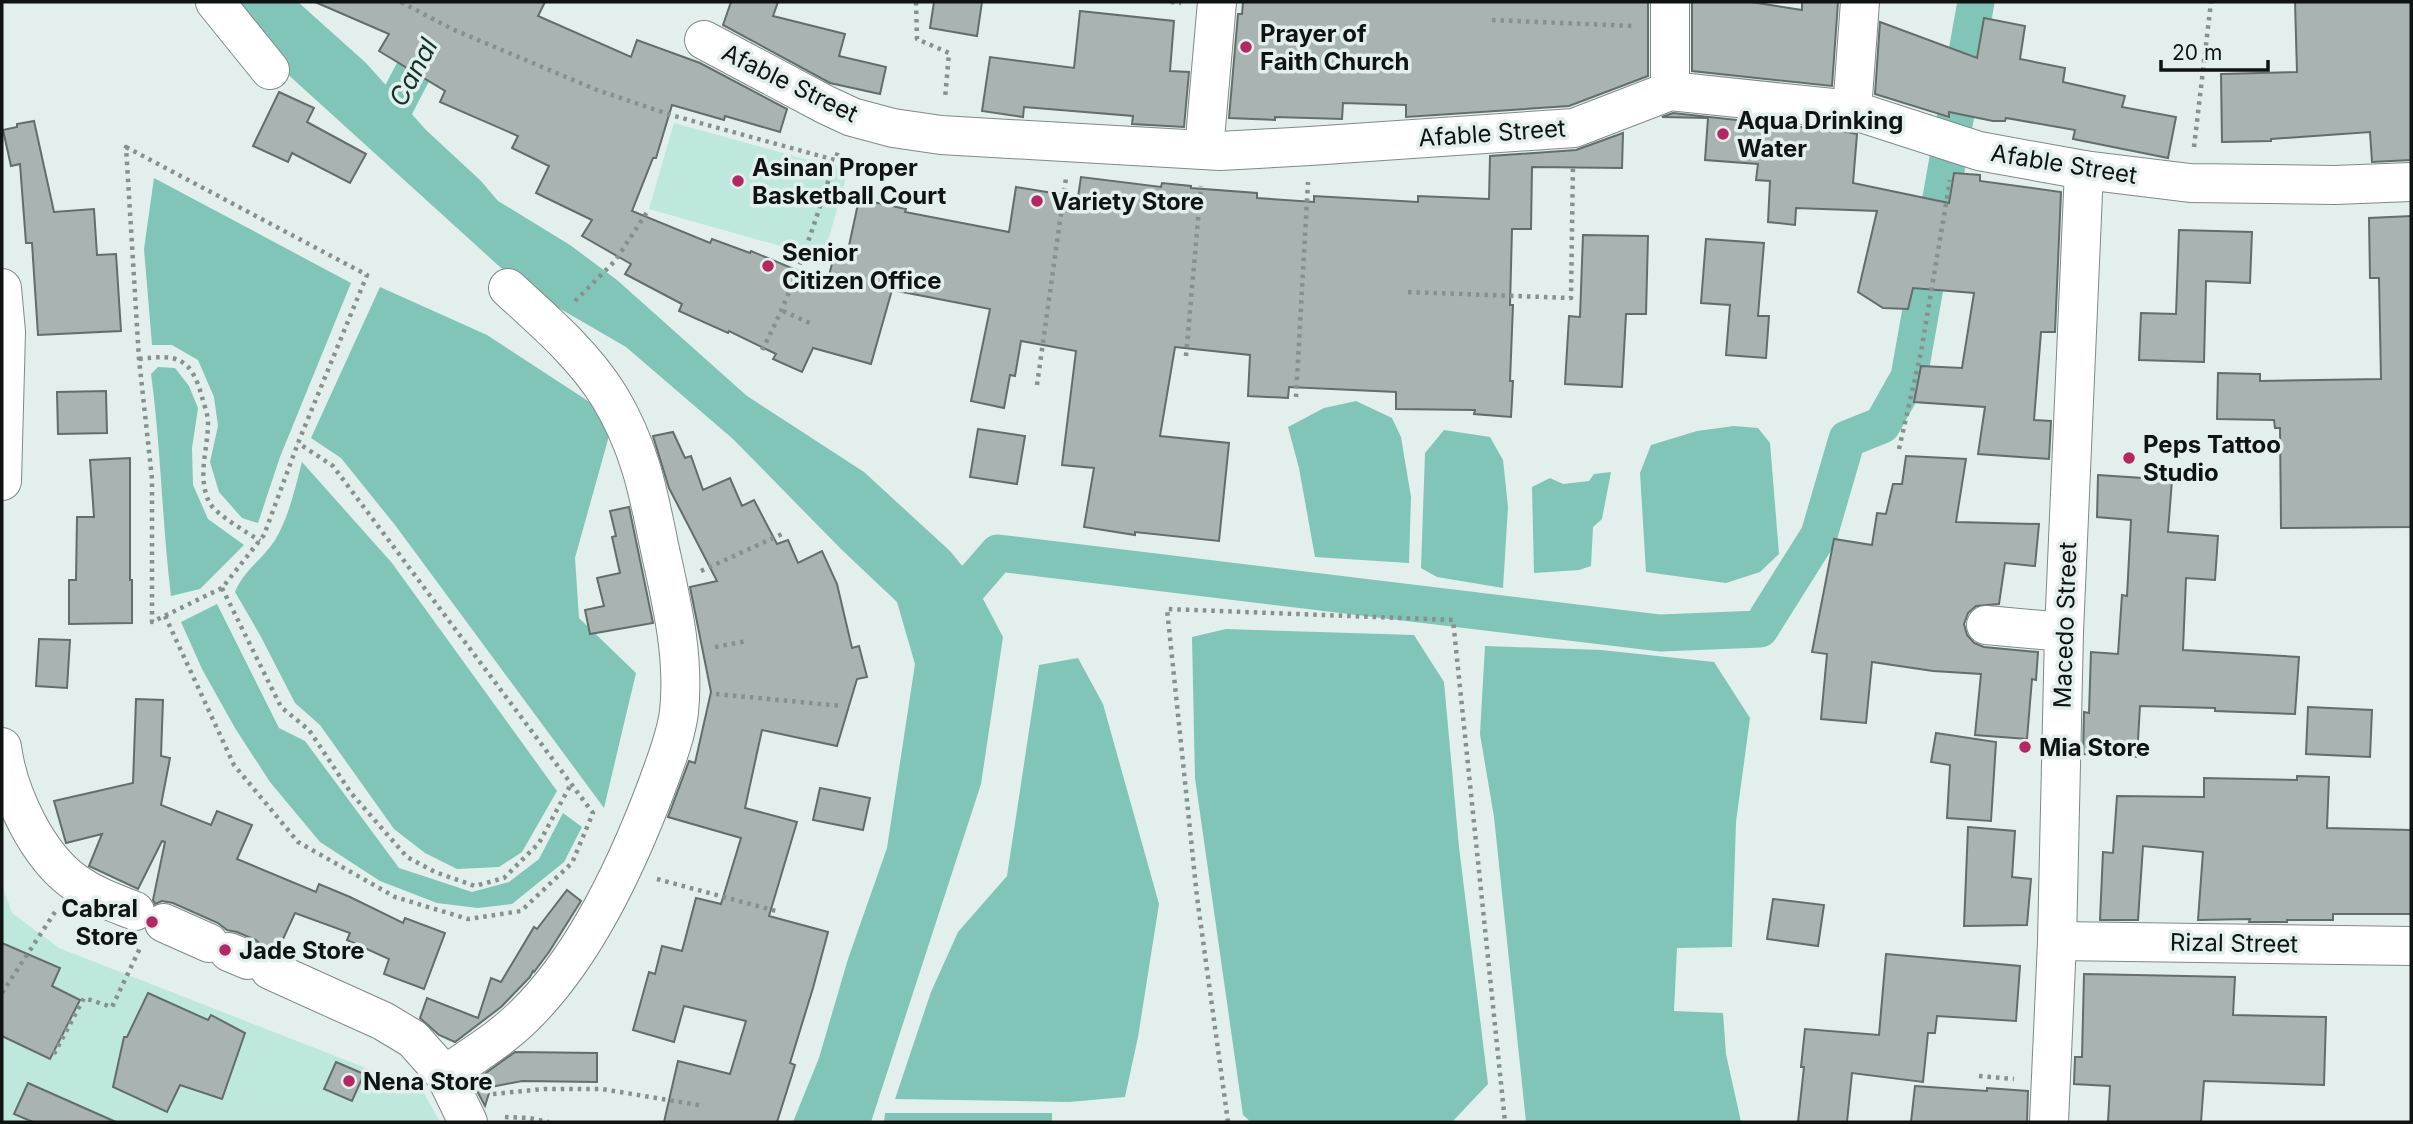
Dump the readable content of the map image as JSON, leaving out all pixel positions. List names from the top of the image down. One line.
{"streets":{"street":["Afable Street","Macedo Street","Rizal Street"]},"crossings":[["Afable Street","Macedo Street"],["Macedo Street","Rizal Street"]],"water":["Canal"],"places":["Prayer of Faith Church","Aqua Drinking Water","Asinan Proper Basketball Court","Variety Store","Senior Citizen Office","Peps Tattoo Studio","Mia Store","Cabral Store","Jade Store","Nena Store"],"scale_bar":"20 m"}
